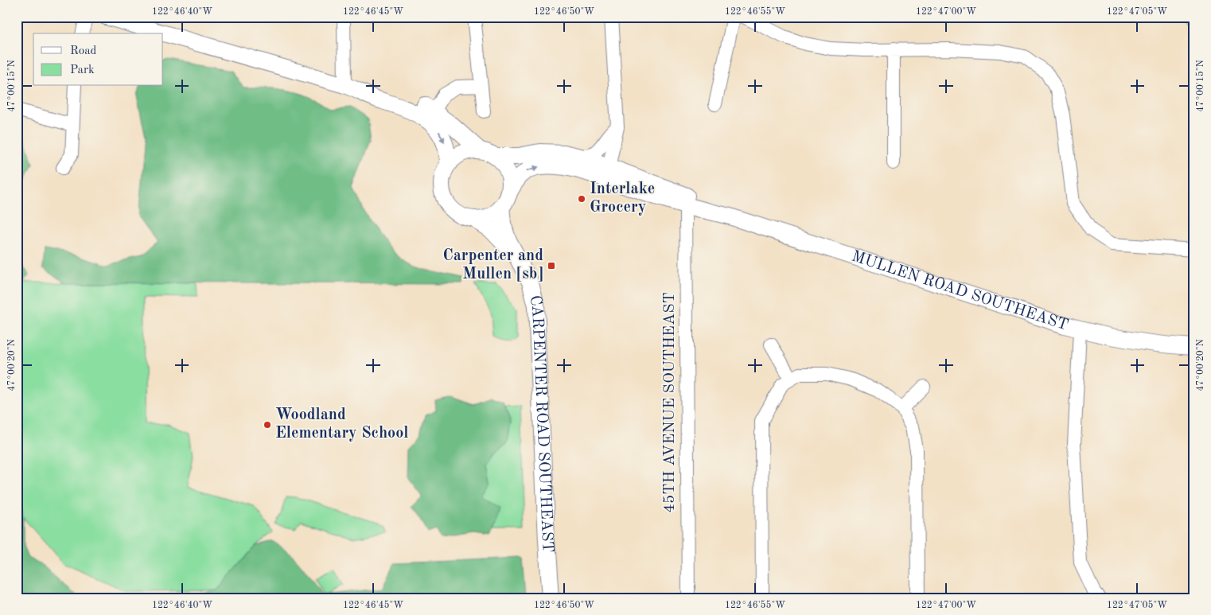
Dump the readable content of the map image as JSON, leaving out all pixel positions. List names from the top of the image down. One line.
{"streets":{"street":["MULLEN ROAD SOUTHEAST","45TH AVENUE SOUTHEAST","CARPENTER ROAD SOUTHEAST"]},"crossings":[["MULLEN ROAD SOUTHEAST","45TH AVENUE SOUTHEAST"],["MULLEN ROAD SOUTHEAST","CARPENTER ROAD SOUTHEAST"]],"places":{"other":["Interlake Grocery","Woodland Elementary School"],"transit":["Carpenter and Mullen [sb]"]},"legend":["Road","Park"],"coordinates":["122°46'40\"W","122°46'45\"W","122°46'50\"W","122°46'55\"W","122°47'00\"W","122°47'05\"W","47°00'15\"N","47°00'20\"N"]}
